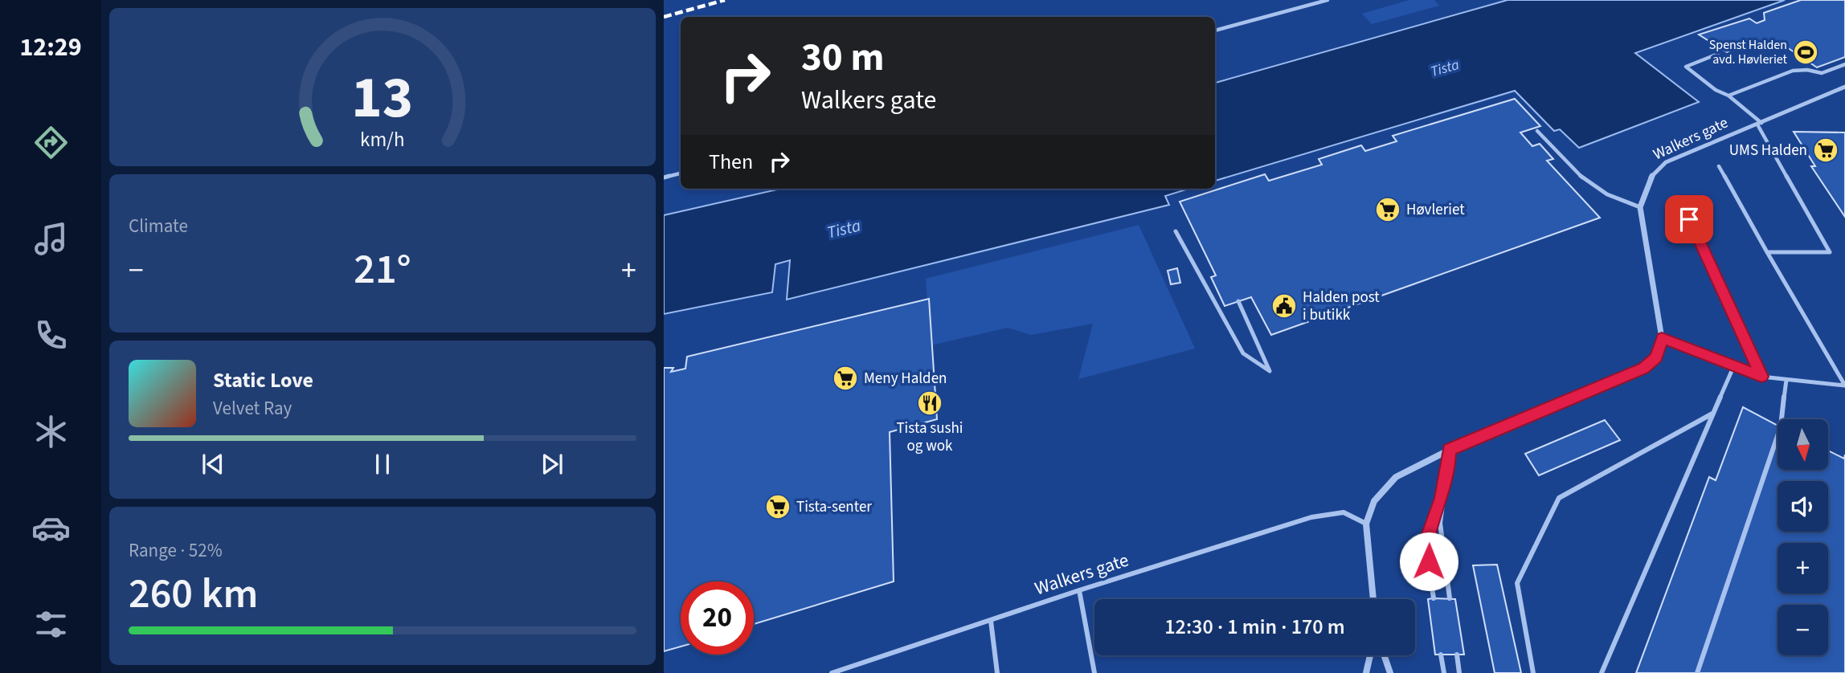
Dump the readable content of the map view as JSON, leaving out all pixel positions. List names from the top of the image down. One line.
{"streets":{"street":["Walkers gate"]},"water":["Tista"],"places":{"sports":["Spenst Halden avd. Høvleriet"],"supermarket":["UMS Halden","Høvleriet","Meny Halden","Tista-senter"],"public building":["Halden post i butikk"],"restaurant":["Tista sushi og wok"]},"north":"bottom","page":{"tabs":"12:29","turn":["30 m","Walkers gate"],"then":"Then","tile":["Climate",["Range · 52%","260 km"]],"heat":["−","21°","+"],"song":["Static Love","Velvet Ray"],"map_buttons":["+","−"],"limit":"20","trip":"12:30 · 1 min · 170 m","gauge":["13","km/h"]}}
